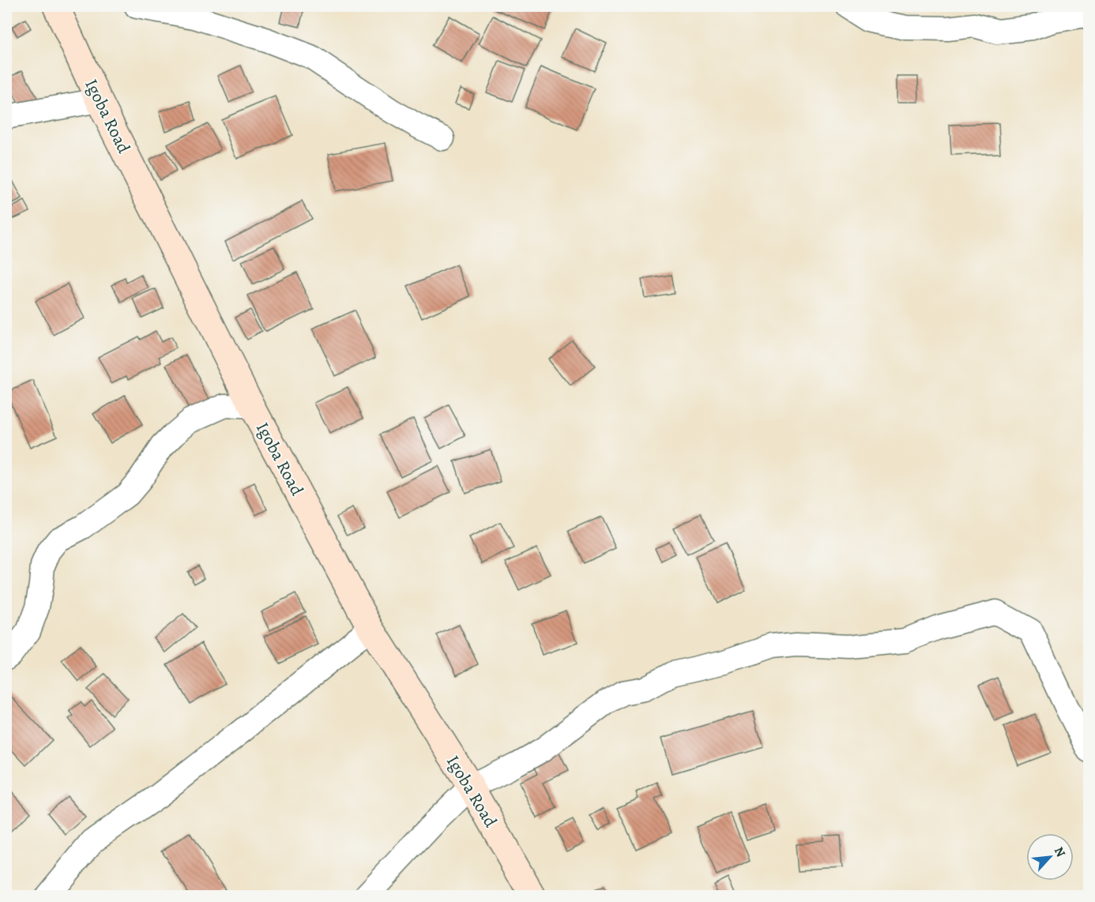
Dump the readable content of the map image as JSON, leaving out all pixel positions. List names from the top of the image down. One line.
{"streets":{"street":["Igoba Road"]},"north":"top right"}
